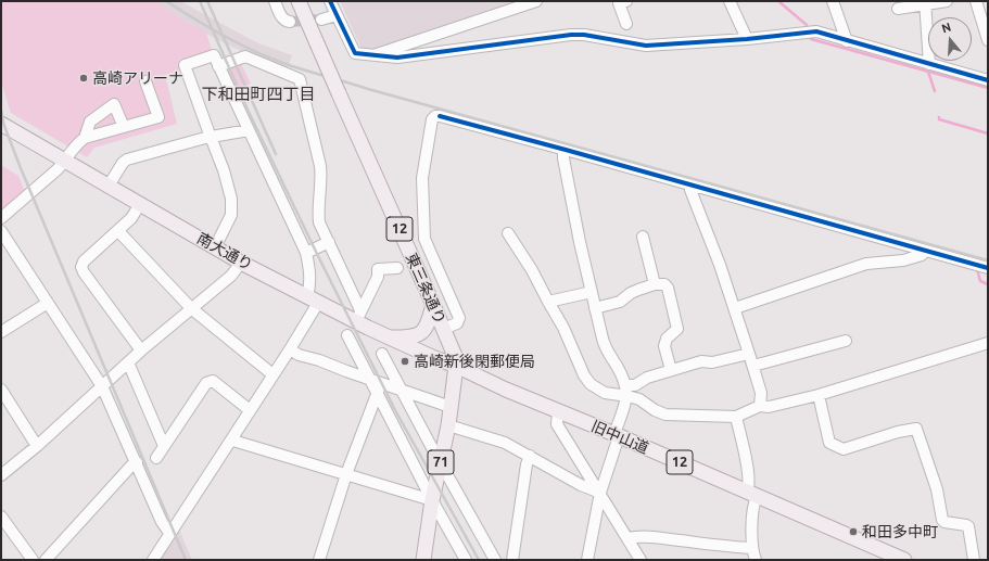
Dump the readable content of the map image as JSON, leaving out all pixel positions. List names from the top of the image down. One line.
{"streets":{"main road":["12","南大通り","東三条通り","旧中山道","71"]},"crossings":[["南大通り","東三条通り"],["南大通り","旧中山道"],["南大通り","71"],["東三条通り","旧中山道"],["東三条通り","71"],["旧中山道","71"]],"districts":["下和田町四丁目"],"places":["高崎アリーナ","高崎新後閑郵便局","和田多中町"],"north":"top"}
